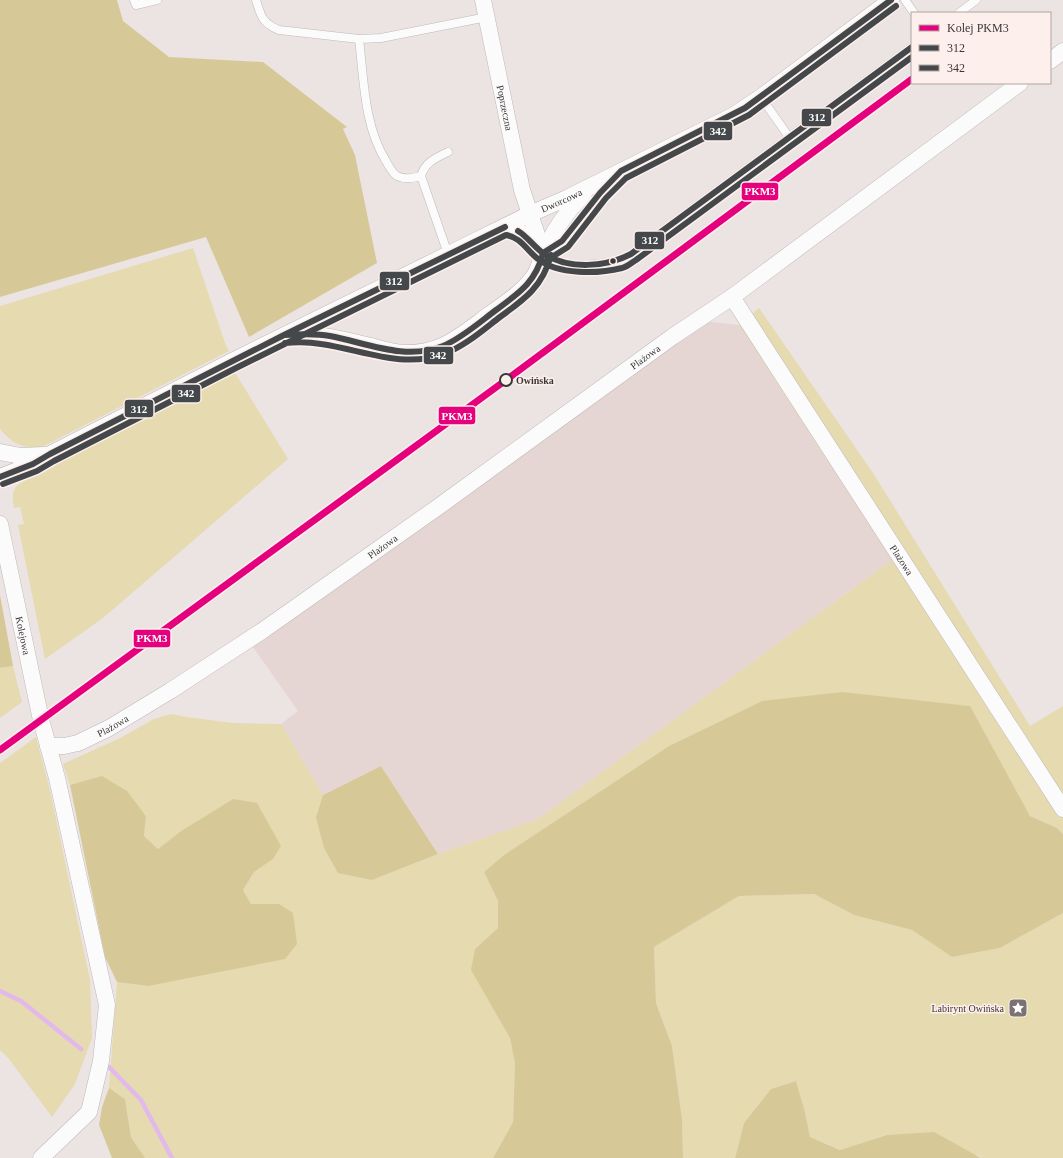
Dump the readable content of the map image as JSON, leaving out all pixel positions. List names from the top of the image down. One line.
{"streets":{"street":["Poprzeczna","Dworcowa","Plażowa","Kolejowa"]},"crossings":[["Poprzeczna","Dworcowa"],["Plażowa","Kolejowa"]],"places":{"other":["Owińska"],"place":["Labirynt Owińska"]},"lines":["transit line 312","transit line 342","rail line PKM3"],"legend":["Kolej PKM3","312","342"]}
